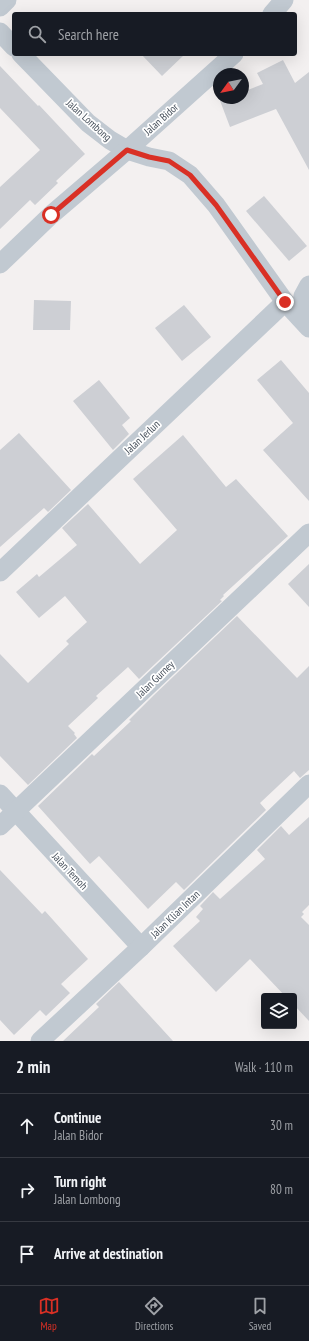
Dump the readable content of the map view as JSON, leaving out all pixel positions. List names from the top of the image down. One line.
{"streets":{"street":["Jalan Bidor","Jalan Lombong","Jalan Jerlun","Jalan Gurney","Jalan Temoh","Jalan Klian Intan"]},"crossings":[["Jalan Bidor","Jalan Lombong"],["Jalan Lombong","Jalan Jerlun"],["Jalan Gurney","Jalan Temoh"],["Jalan Temoh","Jalan Klian Intan"]],"north":"bottom left","page":{"search":"Search here","heading":["2 min","Walk · 110 m"],"list":[["Continue","Jalan Bidor","30 m"],["Turn right","Jalan Lombong","80 m"],"Arrive at destination"],"nav":["Map","Directions","Saved"]}}
